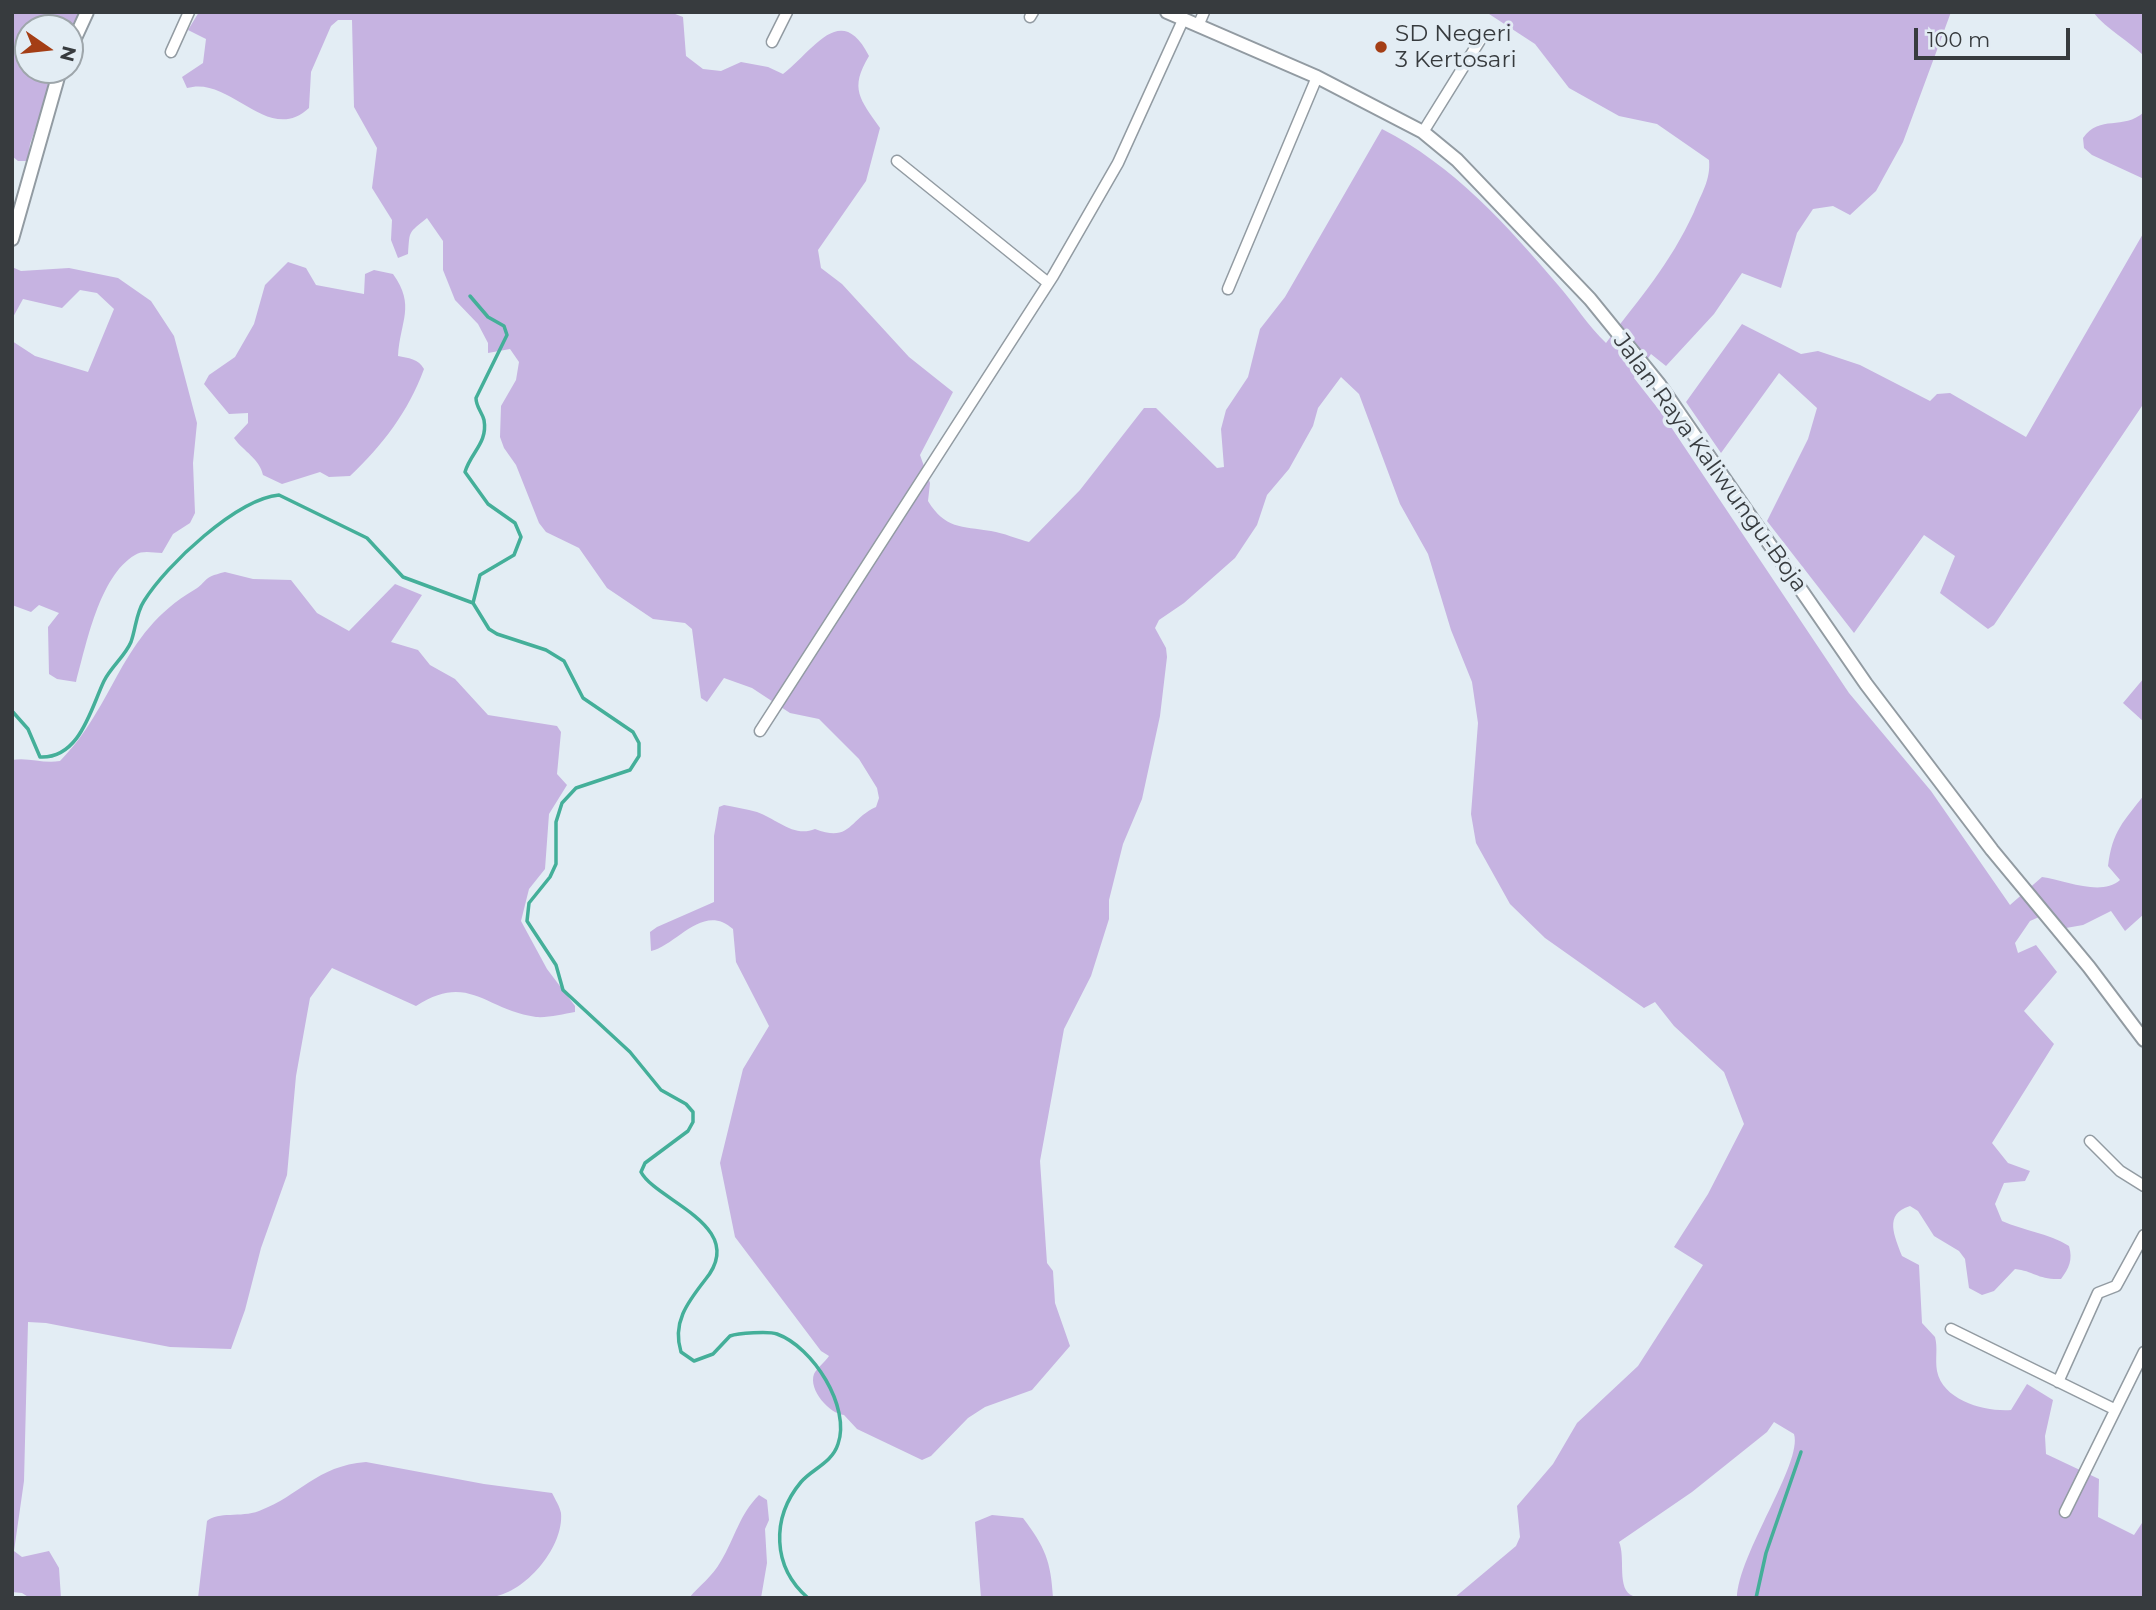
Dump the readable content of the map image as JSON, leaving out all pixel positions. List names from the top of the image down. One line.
{"streets":{"main road":["Jalan Raya Kaliwungu-Boja"]},"places":["SD Negeri 3 Kertosari"],"scale_bar":"100 m","north":"right"}
